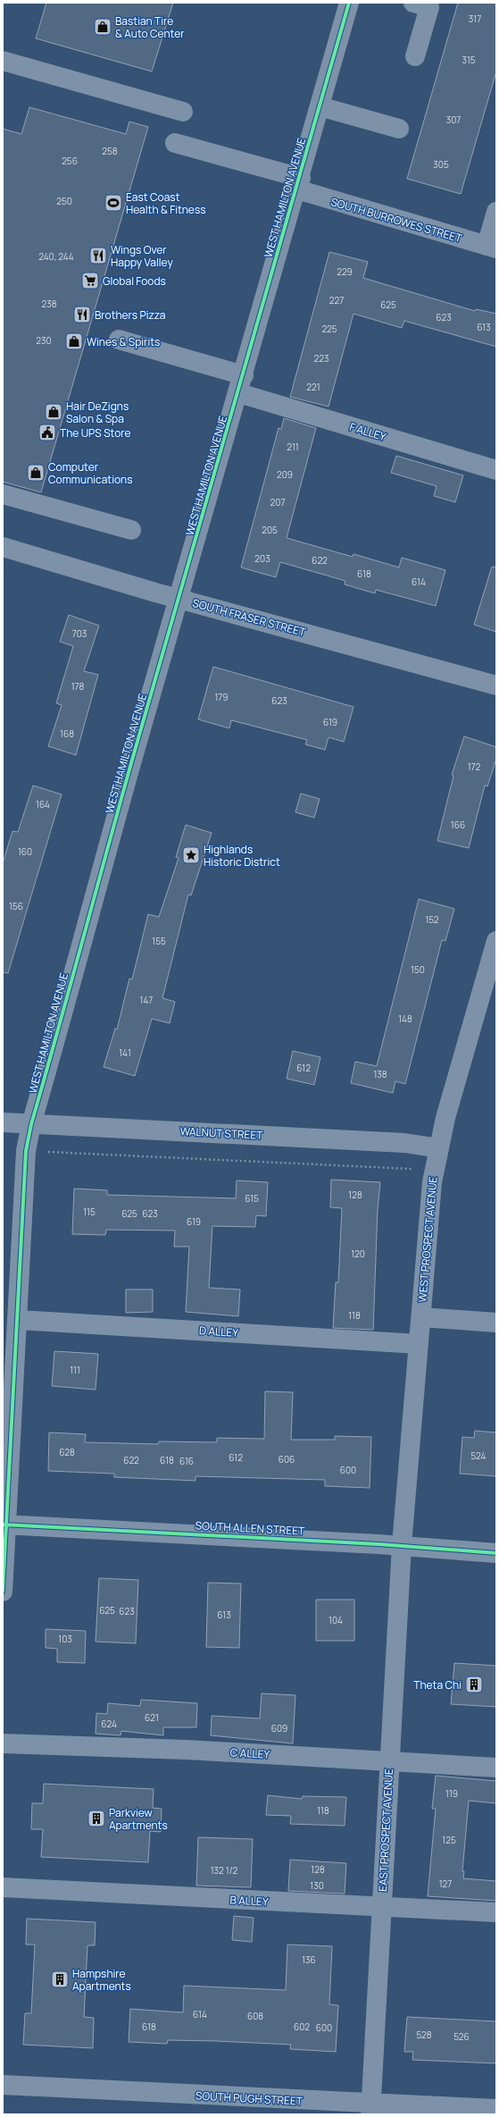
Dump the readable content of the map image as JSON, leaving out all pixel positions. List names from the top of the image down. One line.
{"streets":{"street":["WEST HAMILTON AVENUE","SOUTH BURROWES STREET","F ALLEY","SOUTH FRASER STREET","WALNUT STREET","WEST PROSPECT AVENUE","D ALLEY","SOUTH ALLEN STREET","C ALLEY","EAST PROSPECT AVENUE","B ALLEY","SOUTH PUGH STREET"]},"crossings":[["WEST HAMILTON AVENUE","SOUTH BURROWES STREET"],["WEST HAMILTON AVENUE","F ALLEY"],["WEST HAMILTON AVENUE","SOUTH FRASER STREET"],["WEST HAMILTON AVENUE","WALNUT STREET"],["WEST HAMILTON AVENUE","D ALLEY"],["WEST HAMILTON AVENUE","SOUTH ALLEN STREET"],["WALNUT STREET","WEST PROSPECT AVENUE"],["WEST PROSPECT AVENUE","D ALLEY"],["WEST PROSPECT AVENUE","SOUTH ALLEN STREET"],["WEST PROSPECT AVENUE","EAST PROSPECT AVENUE"],["SOUTH ALLEN STREET","EAST PROSPECT AVENUE"],["C ALLEY","EAST PROSPECT AVENUE"],["EAST PROSPECT AVENUE","B ALLEY"],["EAST PROSPECT AVENUE","SOUTH PUGH STREET"]],"places":{"shop":["Bastian Tire & Auto Center","Wines & Spirits","Hair DeZigns Salon & Spa","Computer Communications"],"sports":["East Coast Health & Fitness"],"restaurant":["Wings Over Happy Valley","Brothers Pizza"],"supermarket":["Global Foods"],"public building":["The UPS Store"],"place":["Highlands Historic District"],"building":["Theta Chi","Parkview Apartments","Hampshire Apartments"]},"house_numbers":["317","315","307","258","256","305","250","240, 244","229","227","238","625","623","613","225","230","223","221","211","209","207","205","203","622","618","614","703","178","179","623","619","168","172","164","166","160","156","152","155","150","147","148","141","612","138","128","615","115","625","623","619","120","118","111","628","524","612","606","622","618","616","600","625","623","613","104","103","621","624","609","119","118","125","128","132 1/2","127","130","136","614","608","618","602","600","528","526"]}
